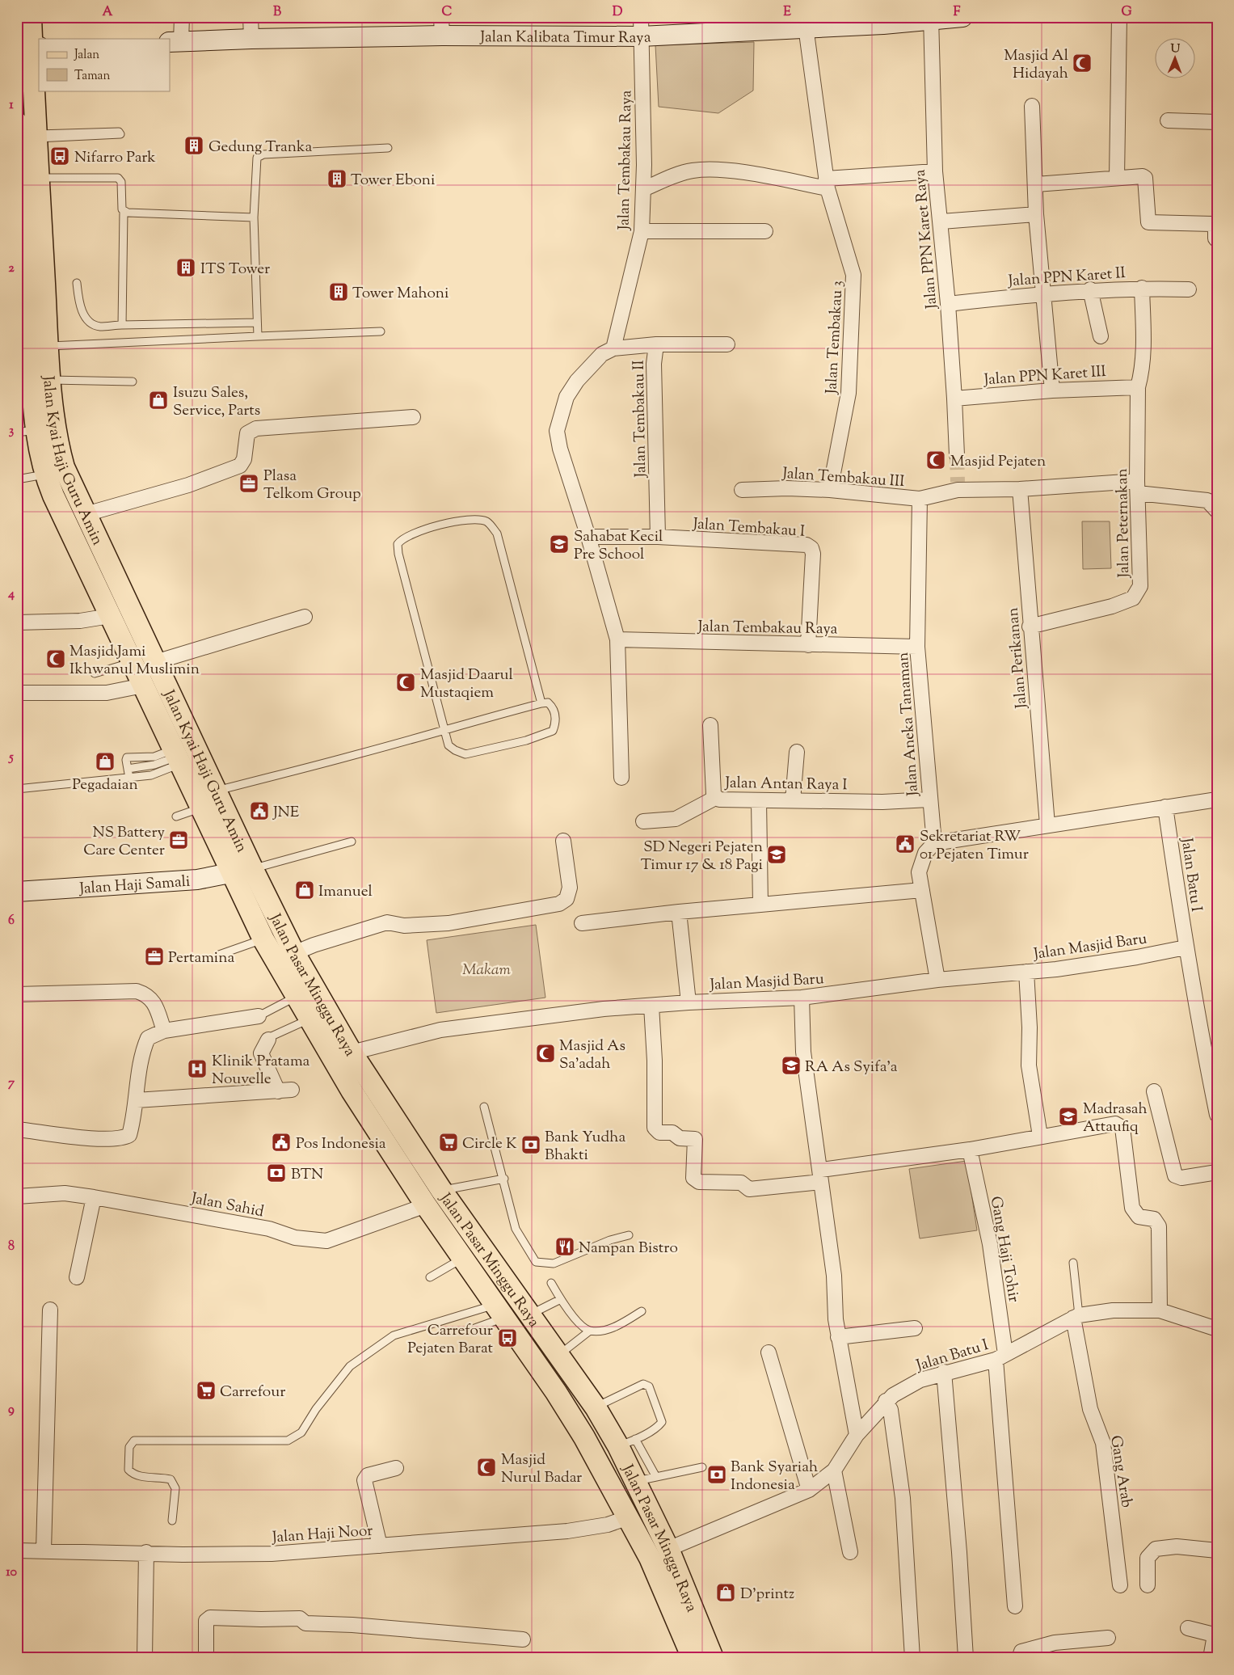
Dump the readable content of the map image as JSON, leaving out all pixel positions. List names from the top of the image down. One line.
{"streets":{"main road":["Jalan Kyai Haji Guru Amin","Jalan Pasar Minggu Raya"],"street":["Jalan Kalibata Timur Raya","Jalan Tembakau Raya","Jalan PPN Karet Raya","Jalan PPN Karet II","Jalan Tembakau 3","Jalan PPN Karet III","Jalan Tembakau II","Jalan Tembakau III","Jalan Peternakan","Jalan Tembakau I","Jalan Perikanan","Jalan Aneka Tanaman","Jalan Antan Raya I","Jalan Batu I","Jalan Haji Samali","Jalan Masjid Baru","Jalan Sahid","Gang Haji Tohir","Gang Arab","Jalan Haji Noor"]},"crossings":[["Jalan Kalibata Timur Raya","Jalan Tembakau Raya"],["Jalan Kalibata Timur Raya","Jalan PPN Karet Raya"],["Jalan Kalibata Timur Raya","Jalan Tembakau 3"],["Jalan Tembakau Raya","Jalan Tembakau II"],["Jalan Tembakau Raya","Jalan Tembakau I"],["Jalan Tembakau Raya","Jalan Aneka Tanaman"],["Jalan PPN Karet Raya","Jalan PPN Karet II"],["Jalan PPN Karet Raya","Jalan PPN Karet III"],["Jalan PPN Karet II","Jalan Peternakan"],["Jalan Tembakau 3","Jalan Tembakau III"],["Jalan PPN Karet III","Jalan Peternakan"],["Jalan Tembakau II","Jalan Tembakau I"],["Jalan Kyai Haji Guru Amin","Jalan Haji Samali"],["Jalan Kyai Haji Guru Amin","Jalan Pasar Minggu Raya"],["Jalan Tembakau III","Jalan Aneka Tanaman"],["Jalan Peternakan","Jalan Perikanan"],["Jalan Aneka Tanaman","Jalan Antan Raya I"],["Jalan Batu I","Jalan Masjid Baru"],["Jalan Batu I","Jalan Pasar Minggu Raya"],["Jalan Batu I","Gang Haji Tohir"],["Jalan Batu I","Gang Arab"],["Jalan Haji Samali","Jalan Pasar Minggu Raya"],["Jalan Masjid Baru","Jalan Pasar Minggu Raya"],["Jalan Pasar Minggu Raya","Jalan Sahid"],["Jalan Pasar Minggu Raya","Jalan Haji Noor"]],"parks":["Makam"],"places":{"mosque":["Masjid Al Hidayah","Masjid Pejaten","Masjid Jami Ikhwanul Muslimin","Masjid Daarul Mustaqiem","Masjid As Sa'adah","Masjid Nurul Badar"],"building":["Gedung Tranka","Tower Eboni","ITS Tower","Tower Mahoni"],"bus stop":["Nifarro Park","Carrefour Pejaten Barat"],"shop":["Isuzu Sales, Service, Parts","Pegadaian","Imanuel","D’printz"],"office":["Plasa Telkom Group","NS Battery Care Center","Pertamina"],"school or university":["Sahabat Kecil Pre School","SD Negeri Pejaten Timur 17 & 18 Pagi","RA As Syifa'a","Madrasah Attaufiq"],"public building":["JNE","Sekretariat RW 01 Pejaten Timur","Pos Indonesia"],"hospital":["Klinik Pratama Nouvelle"],"supermarket":["Circle K","Carrefour"],"bank":["Bank Yudha Bhakti","BTN","Bank Syariah Indonesia"],"restaurant":["Nampan Bistro"]},"legend":["Jalan","Taman"],"north":"top","grid":{"columns":["A","B","C","D","E","F","G"],"rows":["1","2","3","4","5","6","7","8","9","10"]}}
